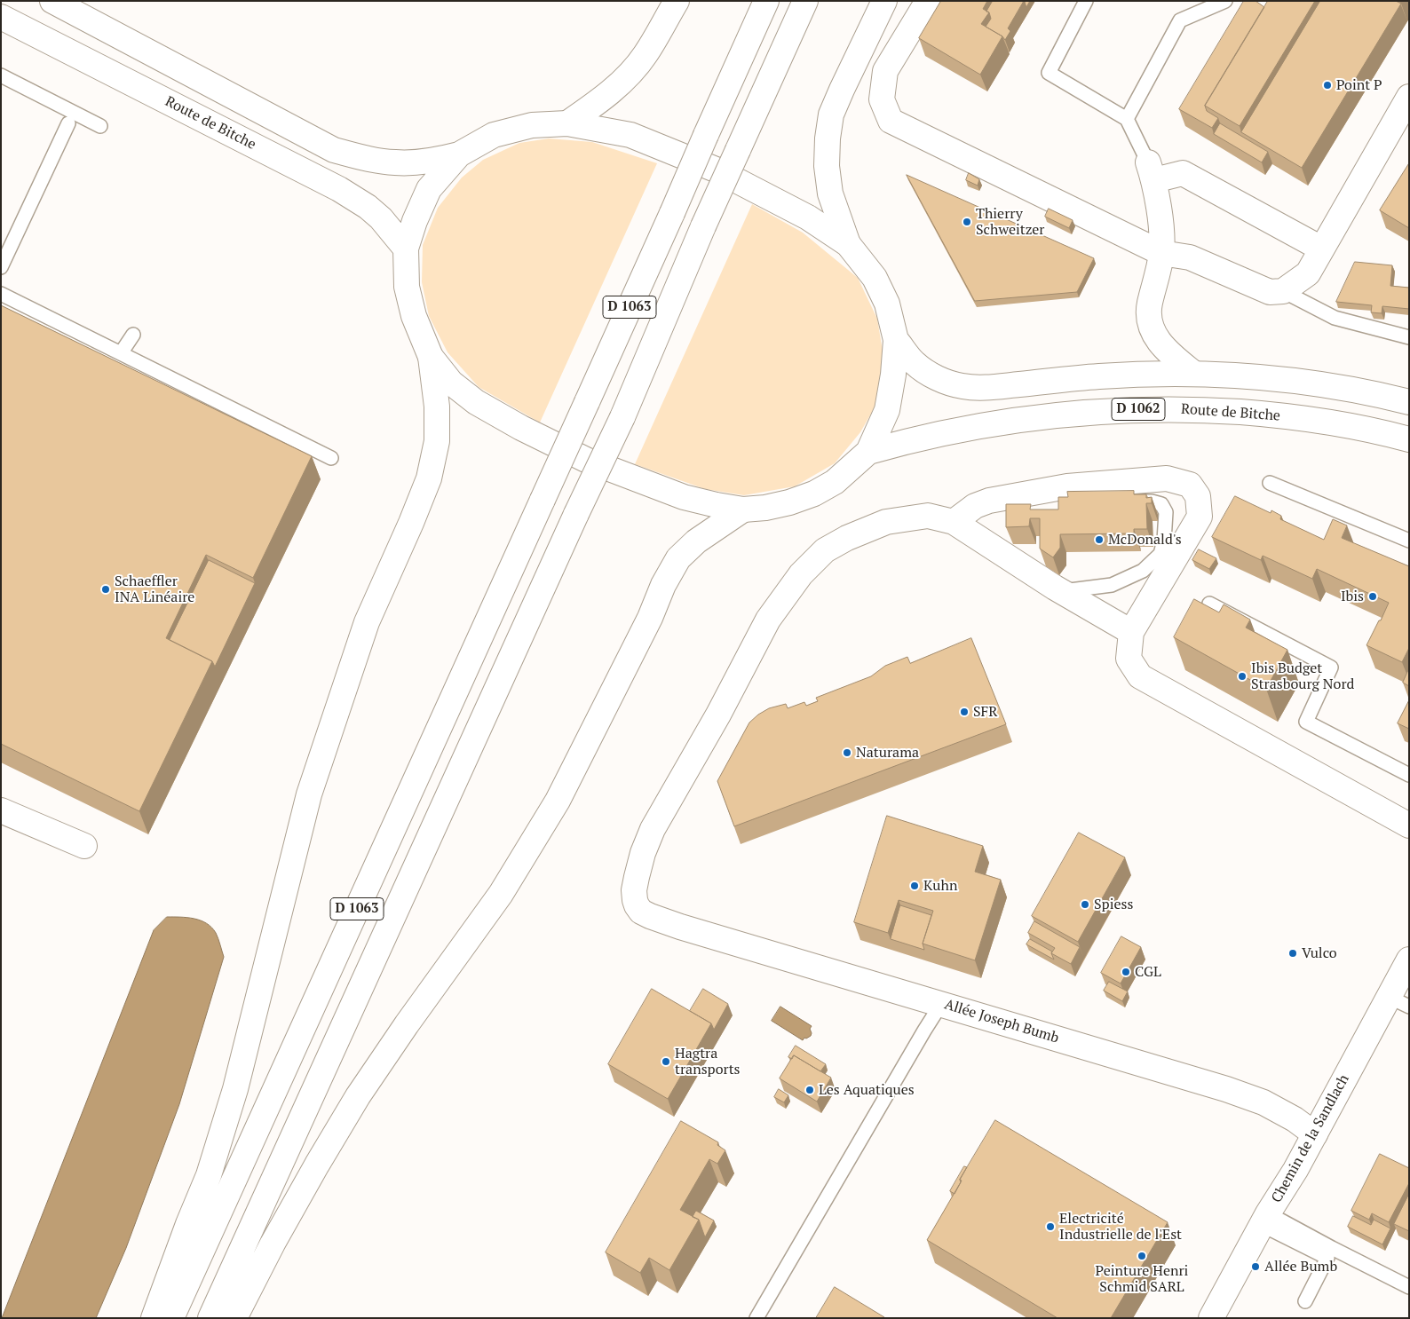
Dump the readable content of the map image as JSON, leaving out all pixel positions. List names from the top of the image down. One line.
{"streets":{"main road":["Route de Bitche","D 1063","D 1062","Allée Joseph Bumb","Chemin de la Sandlach"]},"crossings":[["Allée Joseph Bumb","Chemin de la Sandlach"]],"places":["Point P","Thierry Schweitzer","McDonald's","Schaeffler INA Linéaire","Ibis","Ibis Budget Strasbourg Nord","SFR","Naturama","Kuhn","Spiess","Vulco","CGL","Hagtra transports","Les Aquatiques","Electricité Industrielle de l'Est","Peinture Henri Schmid SARL","Allée Bumb"]}
